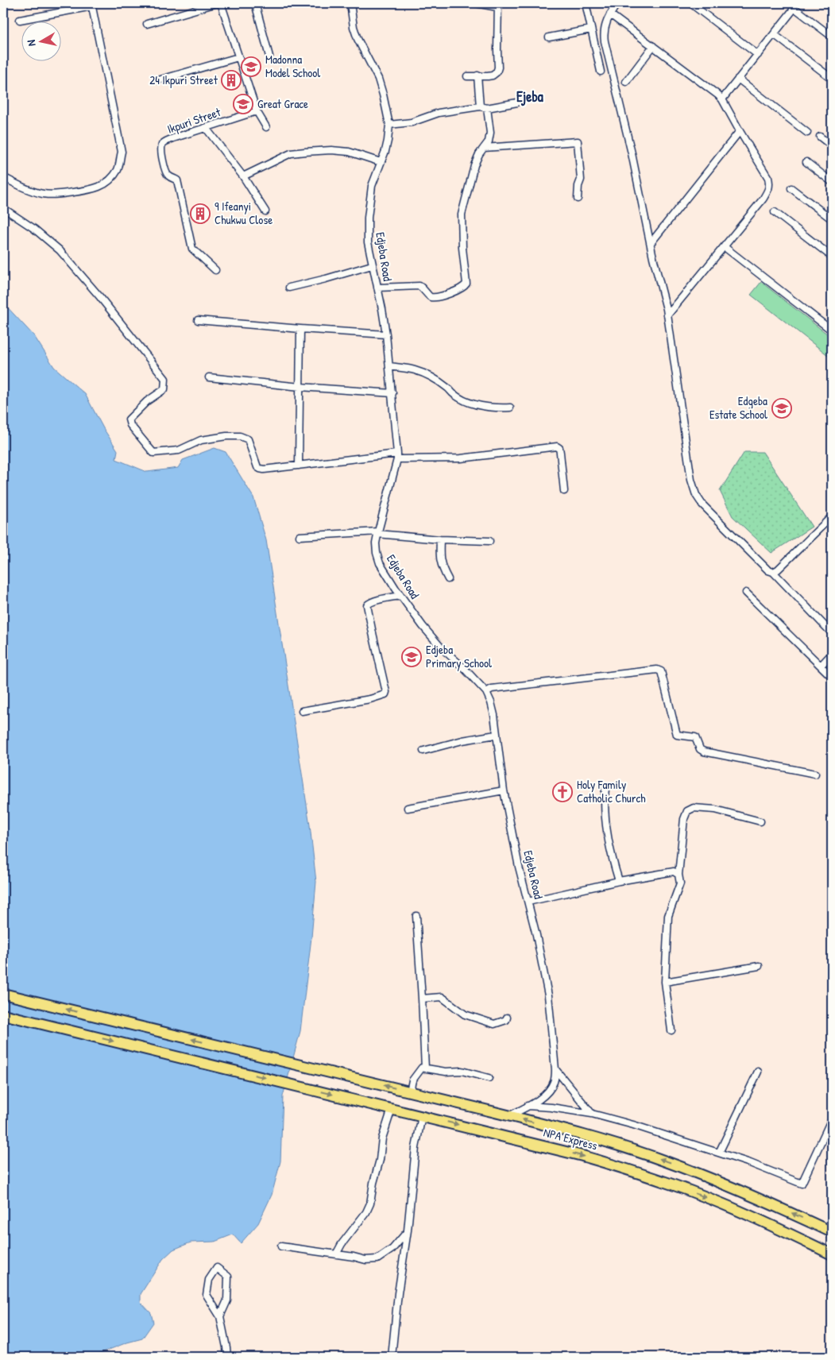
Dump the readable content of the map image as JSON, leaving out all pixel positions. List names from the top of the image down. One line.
{"streets":{"main road":["NPA Express"],"street":["Ikpuri Street","Edjeba Road"]},"crossings":[["Edjeba Road","NPA Express"]],"districts":["Ejeba"],"places":{"school or university":["Madonna Model School","Great Grace","Edgeba Estate School","Edjeba Primary School"],"building":["24 Ikpuri Street","9 Ifeanyi Chukwu Close"],"church":["Holy Family Catholic Church"]},"north":"left"}
